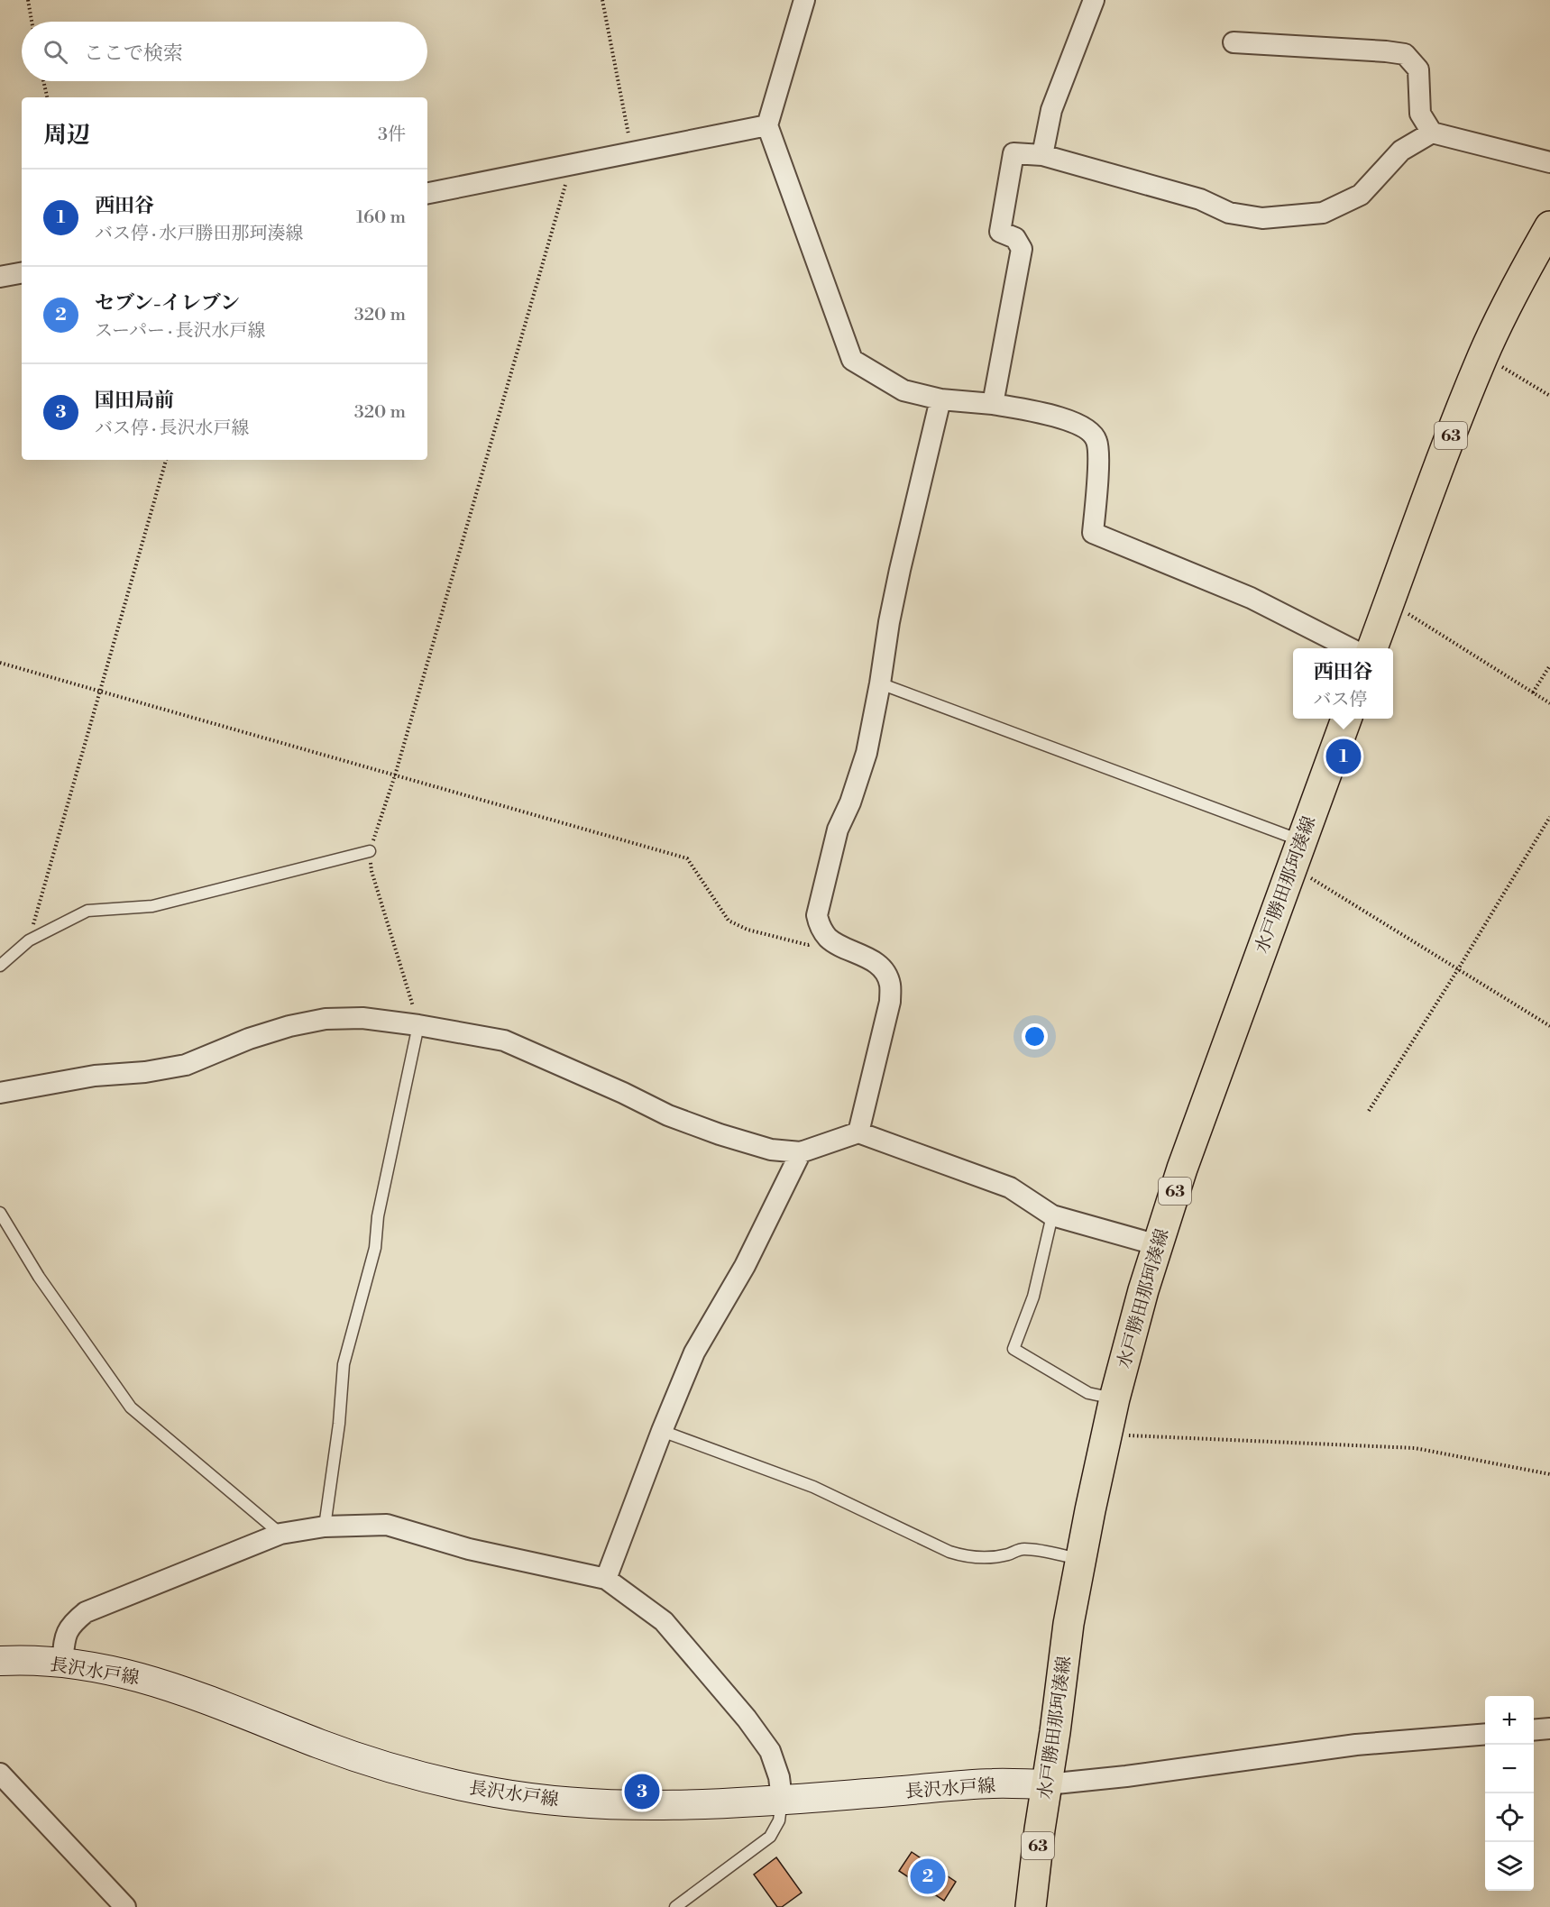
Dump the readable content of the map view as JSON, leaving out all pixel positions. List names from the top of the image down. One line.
{"streets":{"main road":["63","水戸勝田那珂湊線","長沢水戸線"]},"crossings":[["水戸勝田那珂湊線","長沢水戸線"]],"page":{"search":"ここで検索","heading":["周辺","3件"],"list":[{"mark":"1","name":"西田谷","note":"バス停 · 水戸勝田那珂湊線","value":"160 m"},{"mark":"2","name":"セブン-イレブン","note":"スーパー · 長沢水戸線","value":"320 m"},{"mark":"3","name":"国田局前","note":"バス停 · 長沢水戸線","value":"320 m"}],"popup":["西田谷","バス停"],"pins":["1","3","2"],"map_buttons":["+","−"]}}
